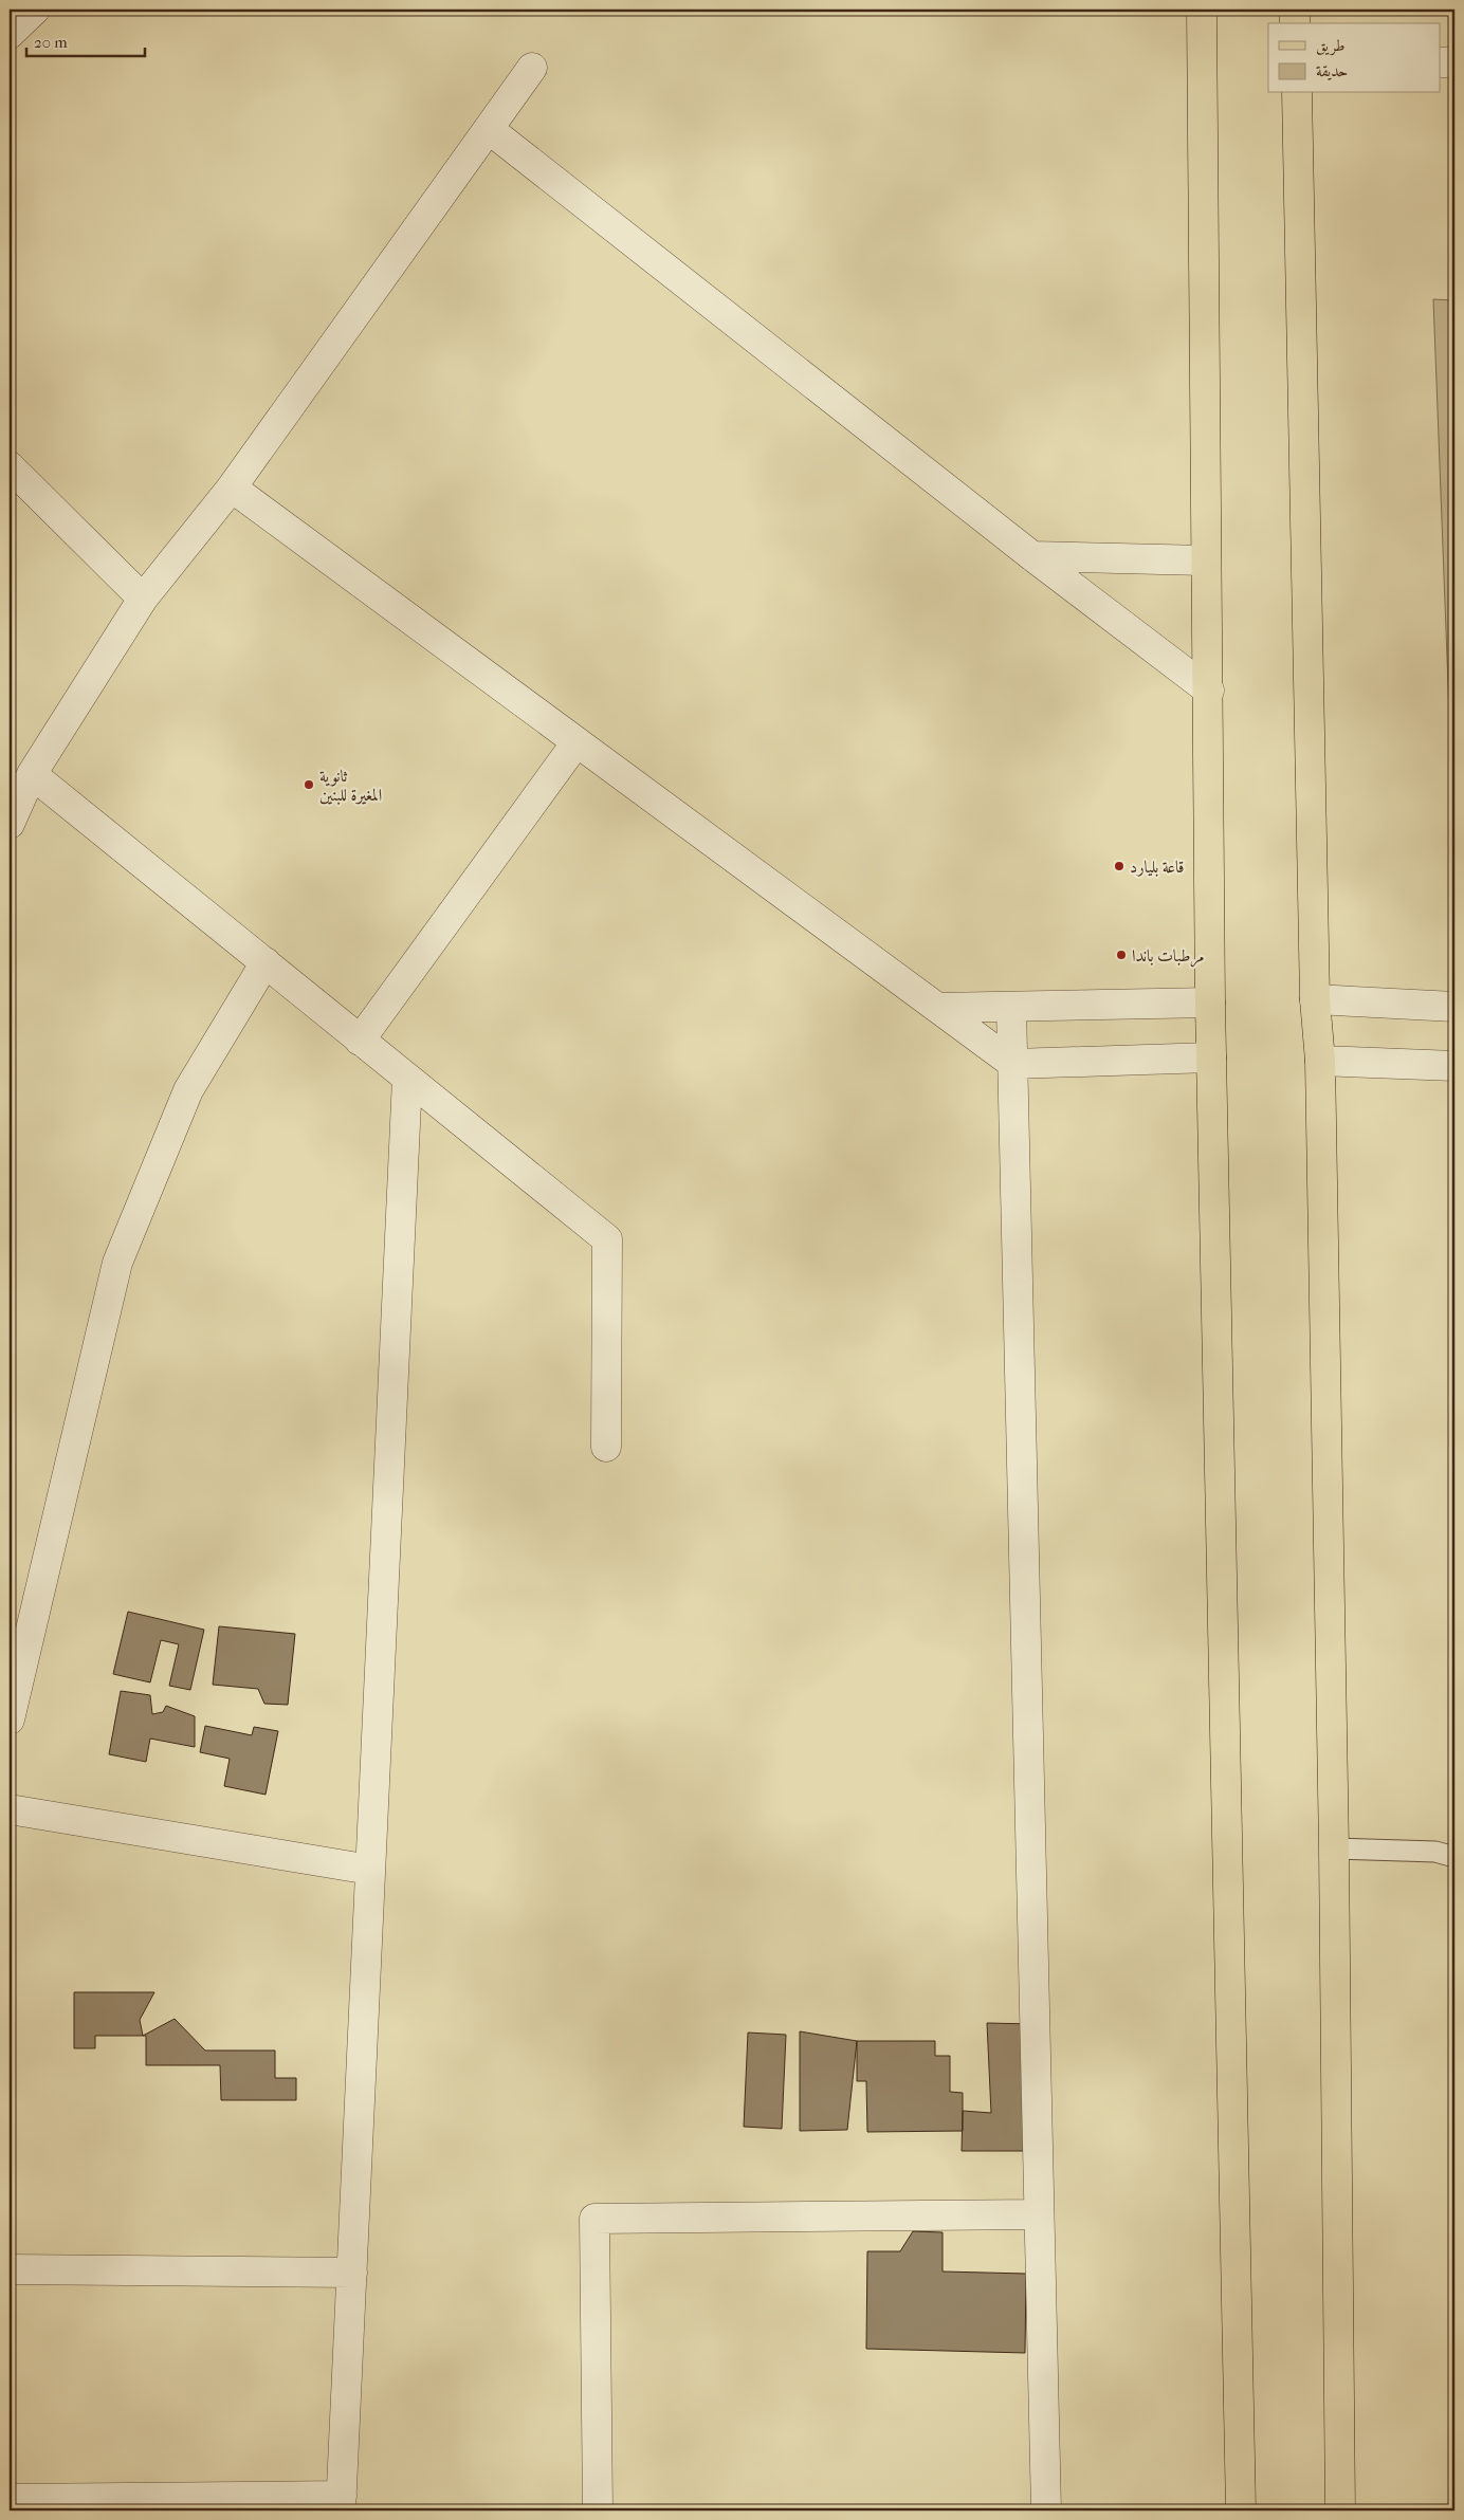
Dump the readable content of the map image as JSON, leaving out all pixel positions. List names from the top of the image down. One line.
{"places":["ثانوية المغيرة للبنين","قاعة بليارد","مرطبات باندا"],"legend":["طريق","حديقة"],"scale_bar":"20 m"}
